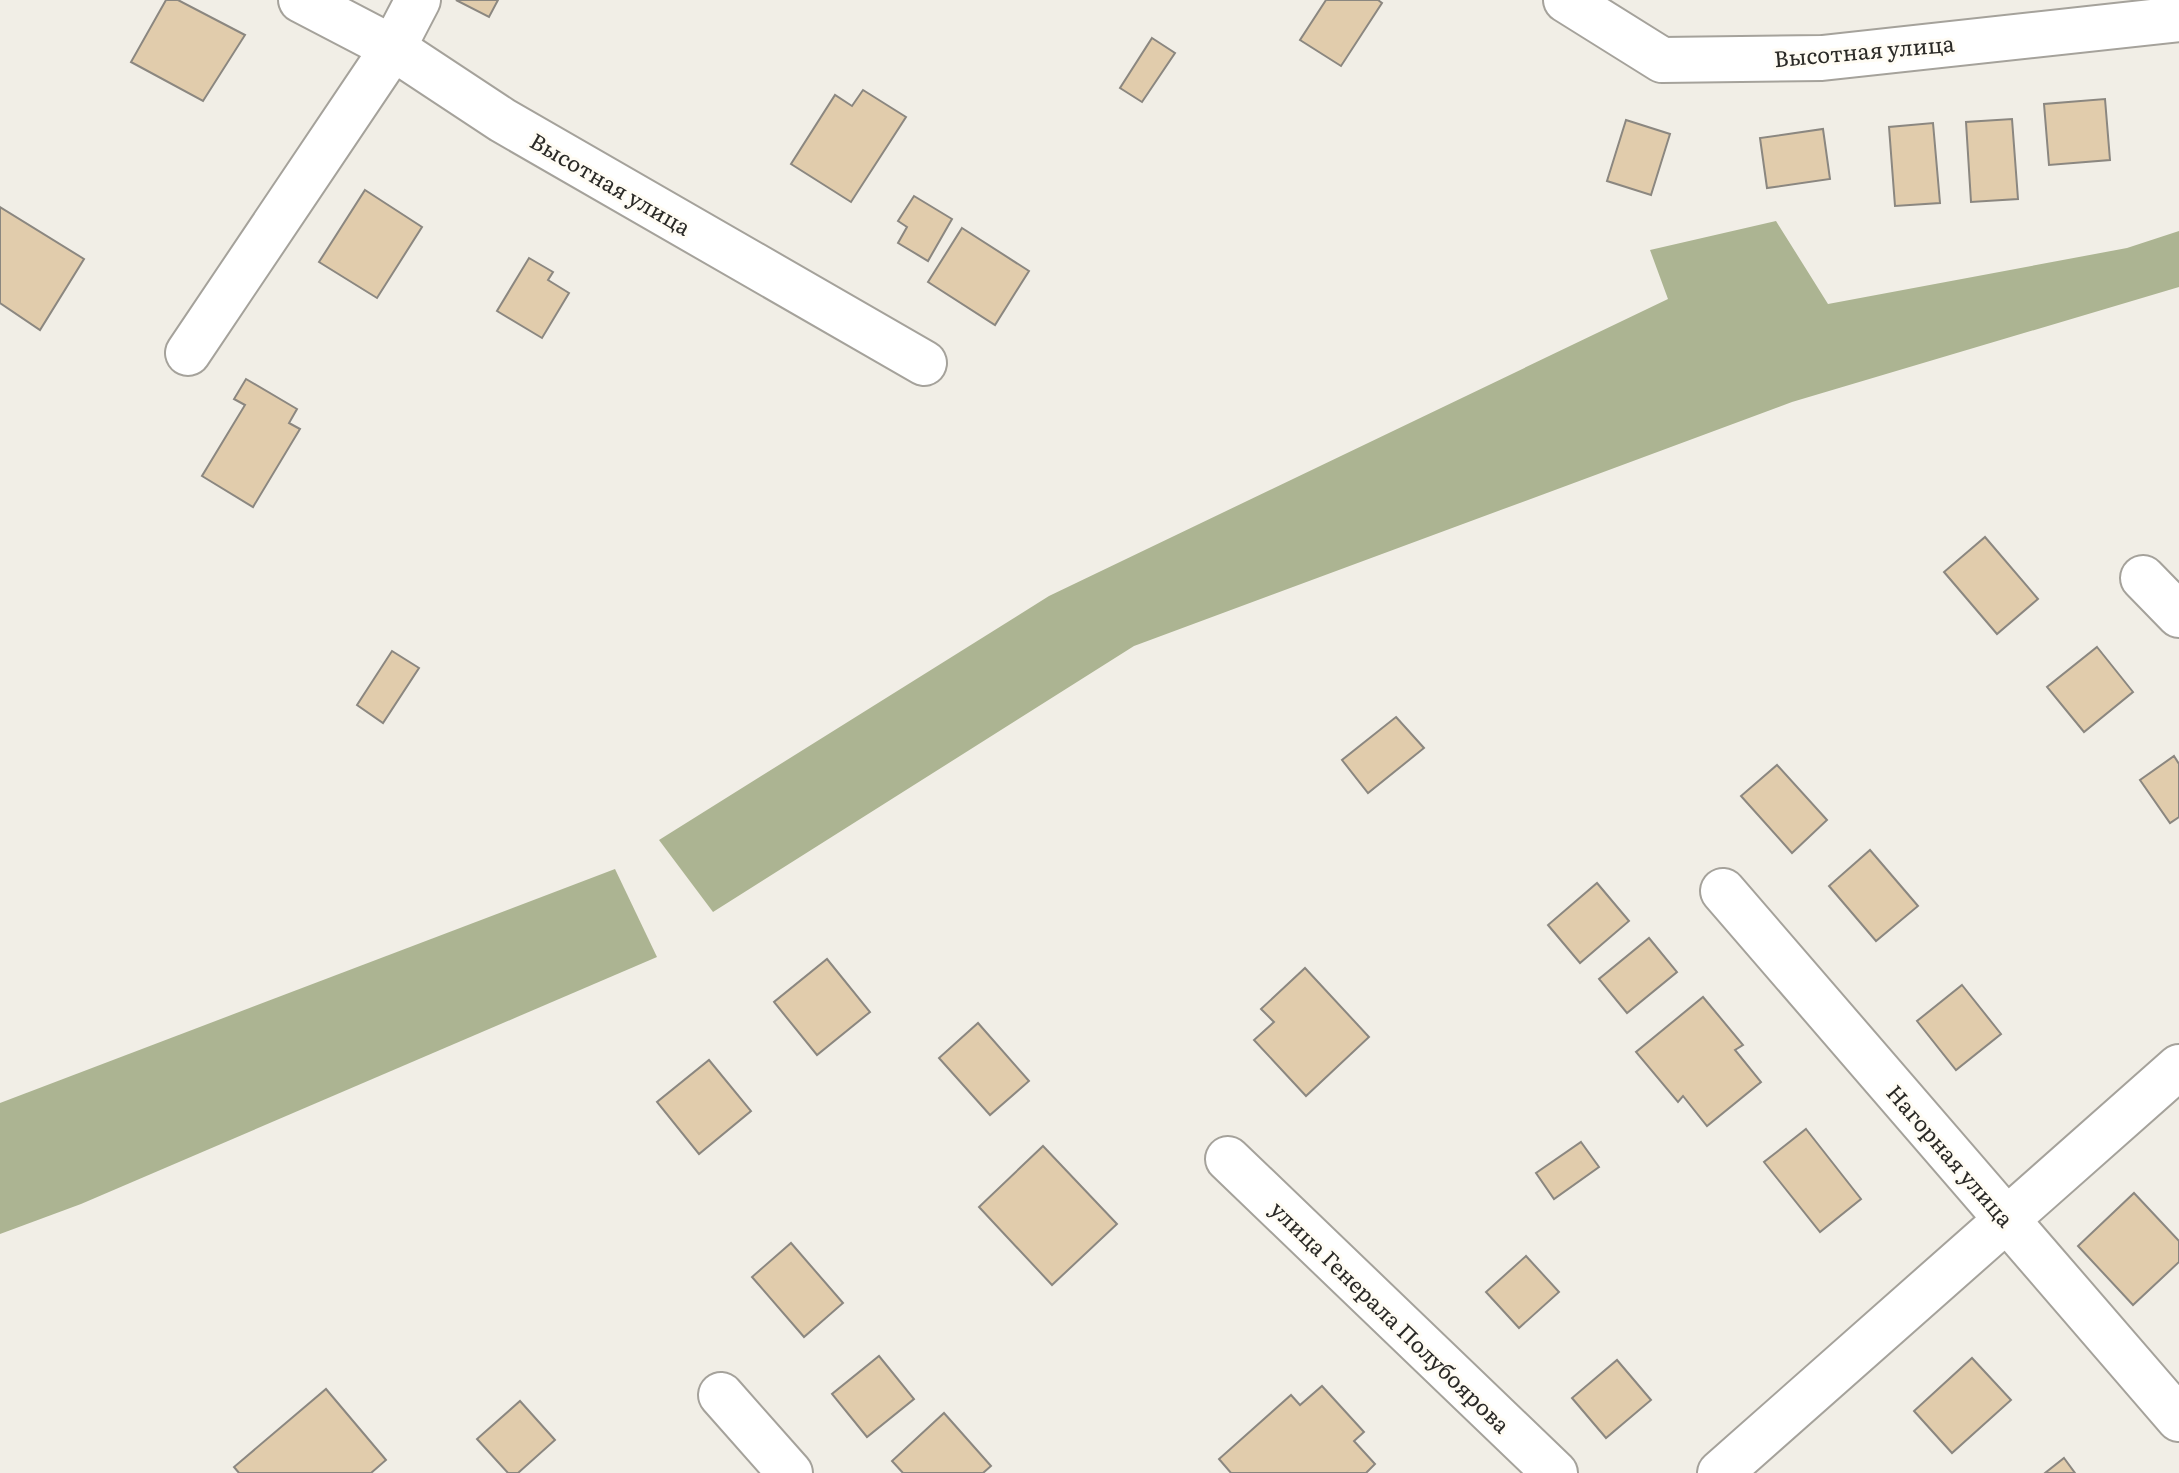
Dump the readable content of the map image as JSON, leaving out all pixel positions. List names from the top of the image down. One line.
{"streets":{"street":["Высотная улица","Нагорная улица","улица Генерала Полубоярова"]}}
